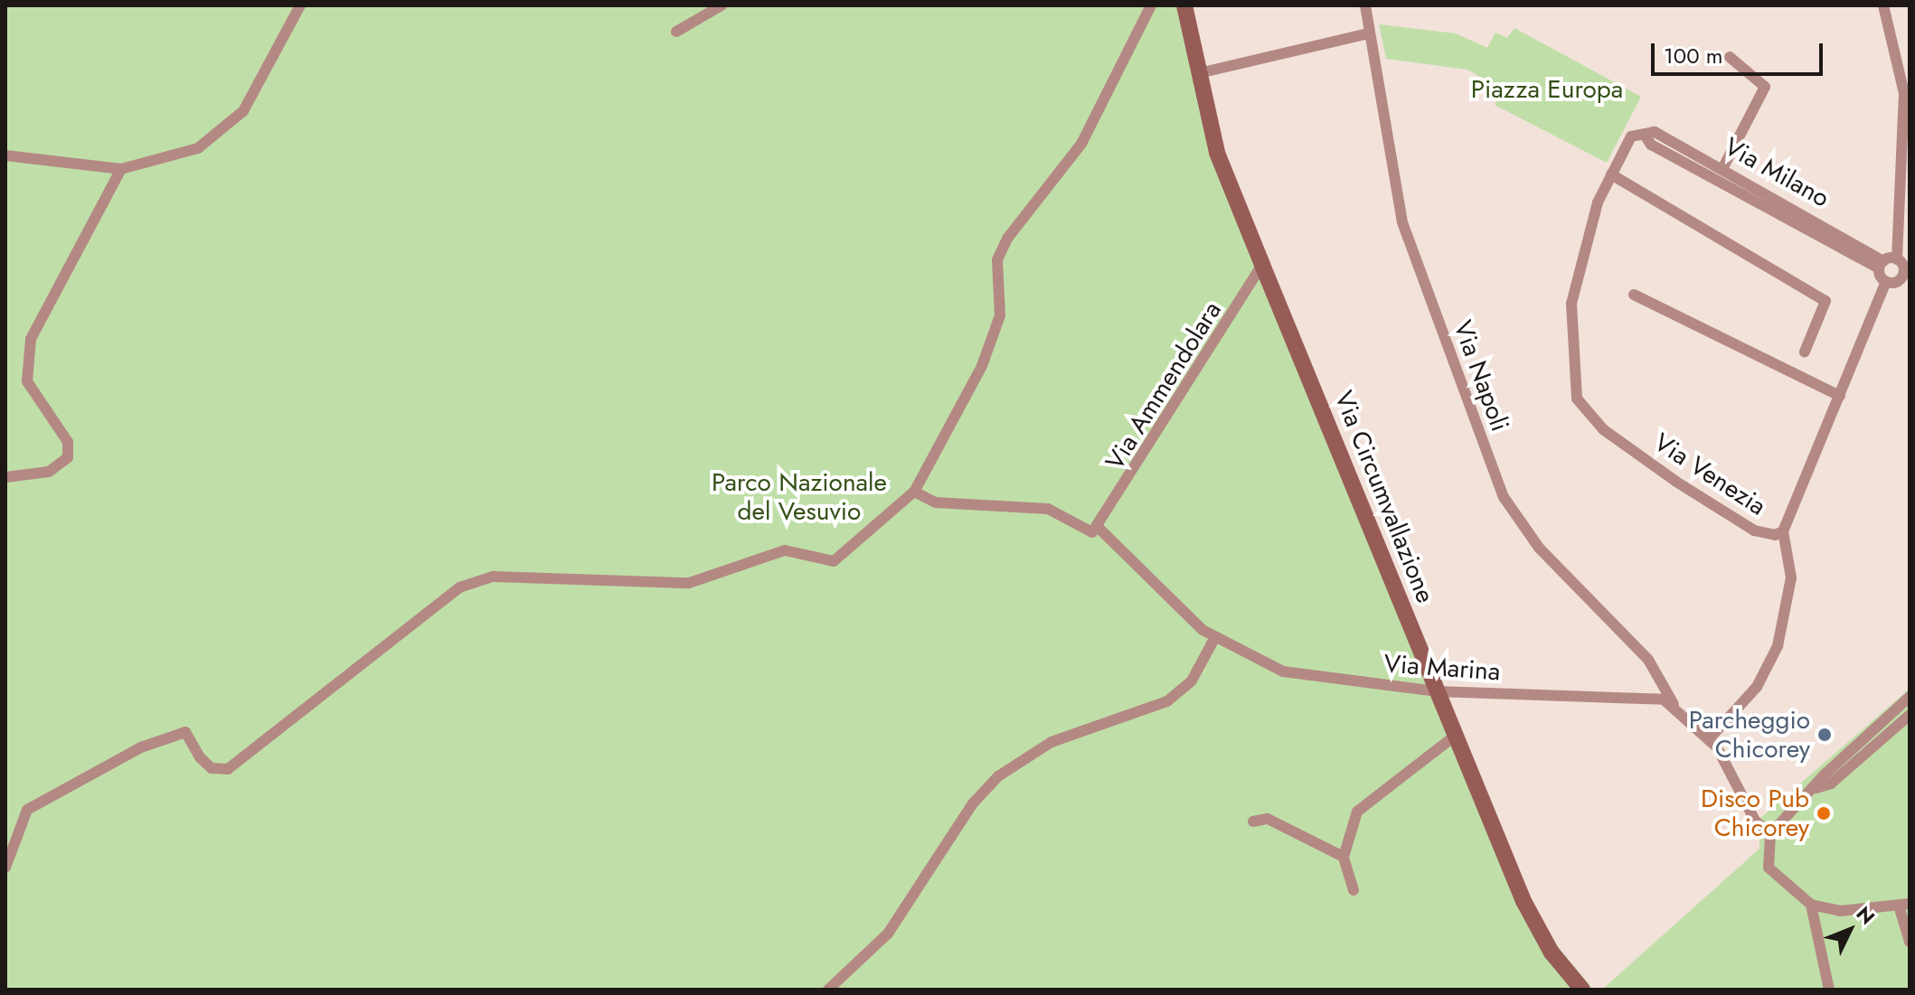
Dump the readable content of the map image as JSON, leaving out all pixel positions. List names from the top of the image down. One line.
{"streets":{"main road":["Via Circumvallazione"],"street":["Via Milano","Via Napoli","Via Ammendolara","Via Venezia","Via Marina"]},"crossings":[["Via Napoli","Via Marina"],["Via Ammendolara","Via Circumvallazione"],["Via Circumvallazione","Via Marina"]],"parks":["Piazza Europa","Parco Nazionale del Vesuvio"],"places":["Parcheggio Chicorey","Disco Pub Chicorey"],"scale_bar":"100 m","north":"top right"}
